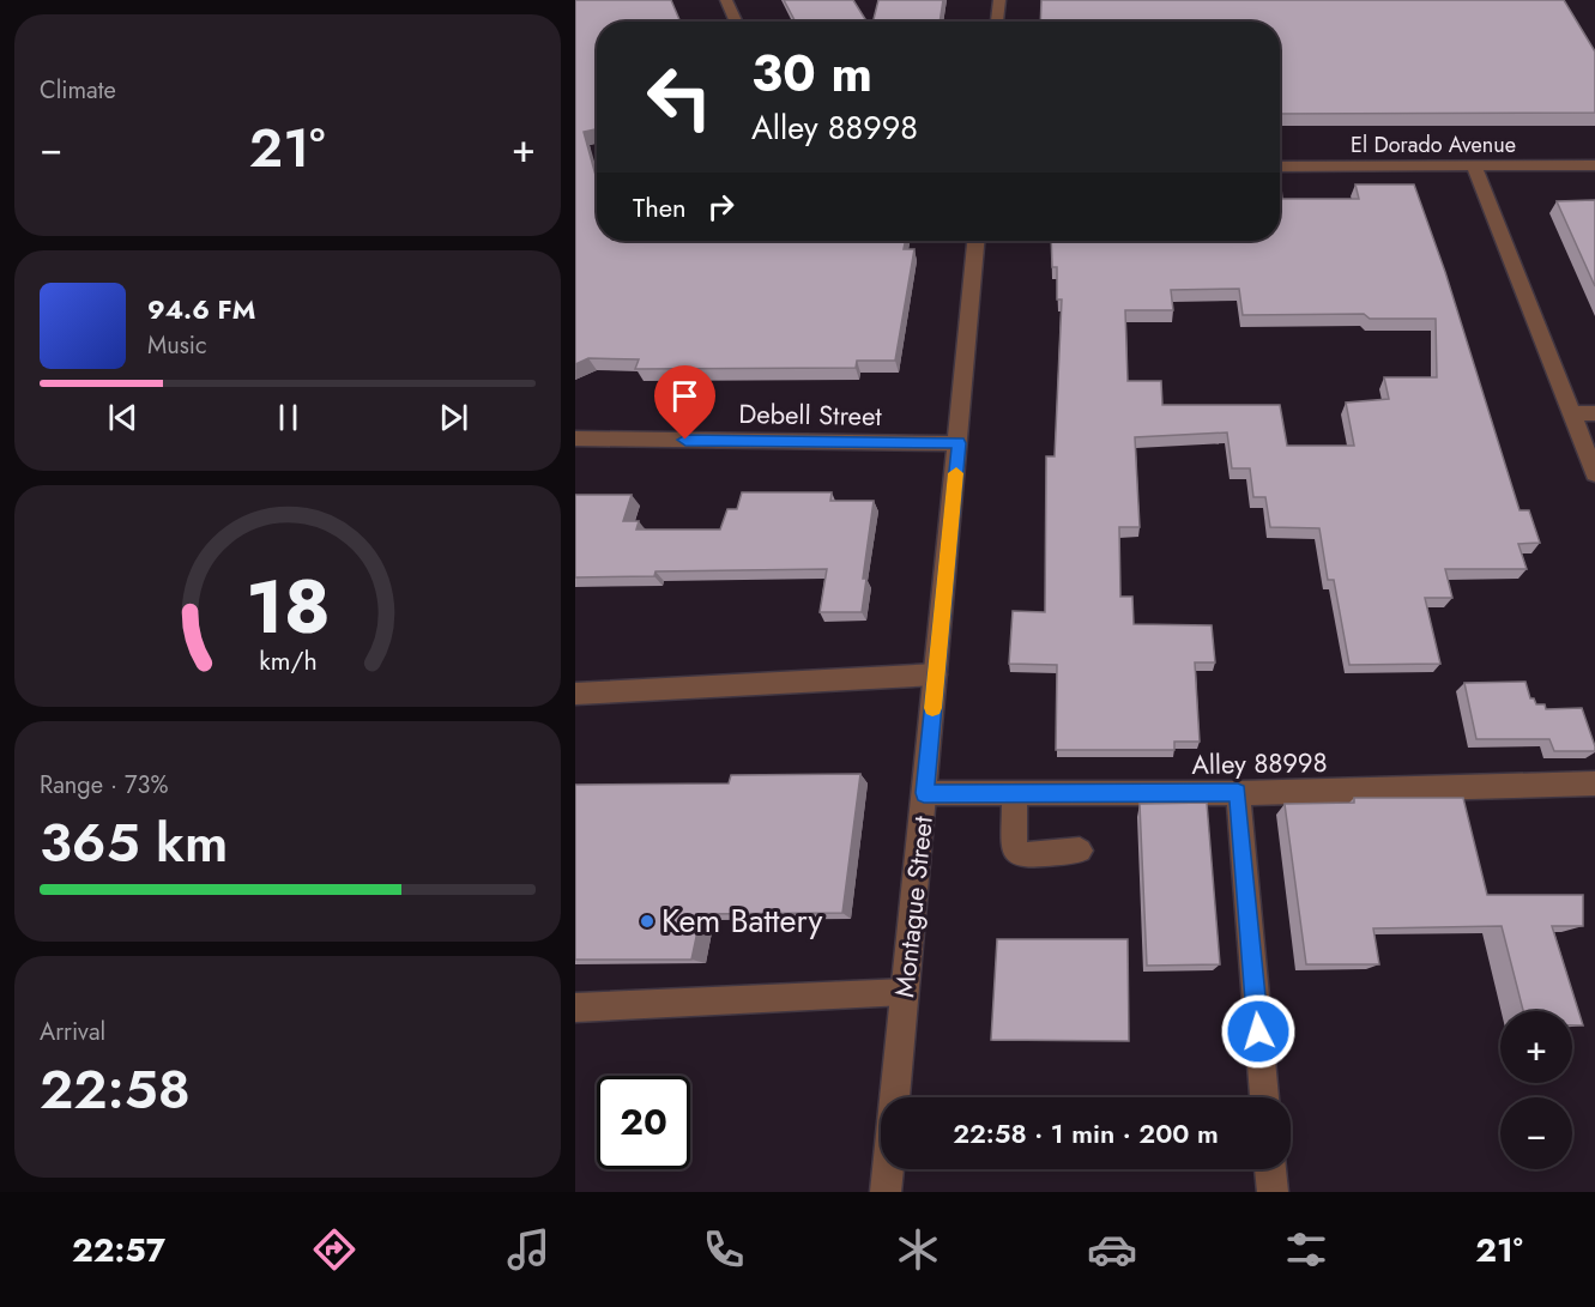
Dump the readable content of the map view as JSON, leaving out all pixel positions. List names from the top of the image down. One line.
{"streets":{"street":["El Dorado Avenue","Debell Street","Alley 88998","Montague Street"]},"crossings":[["Debell Street","Montague Street"],["Alley 88998","Montague Street"]],"places":["Kem Battery"],"page":{"tile":["Climate",["Range · 73%","365 km"],["Arrival","22:58"]],"turn":["30 m","Alley 88998"],"heat":["−","21°","+"],"then":"Then","song":["94.6 FM","Music"],"map_buttons":["+","−"],"limit":"20","trip":"22:58 · 1 min · 200 m","tabs":["22:57","21°"],"gauge":["18","km/h"]}}
